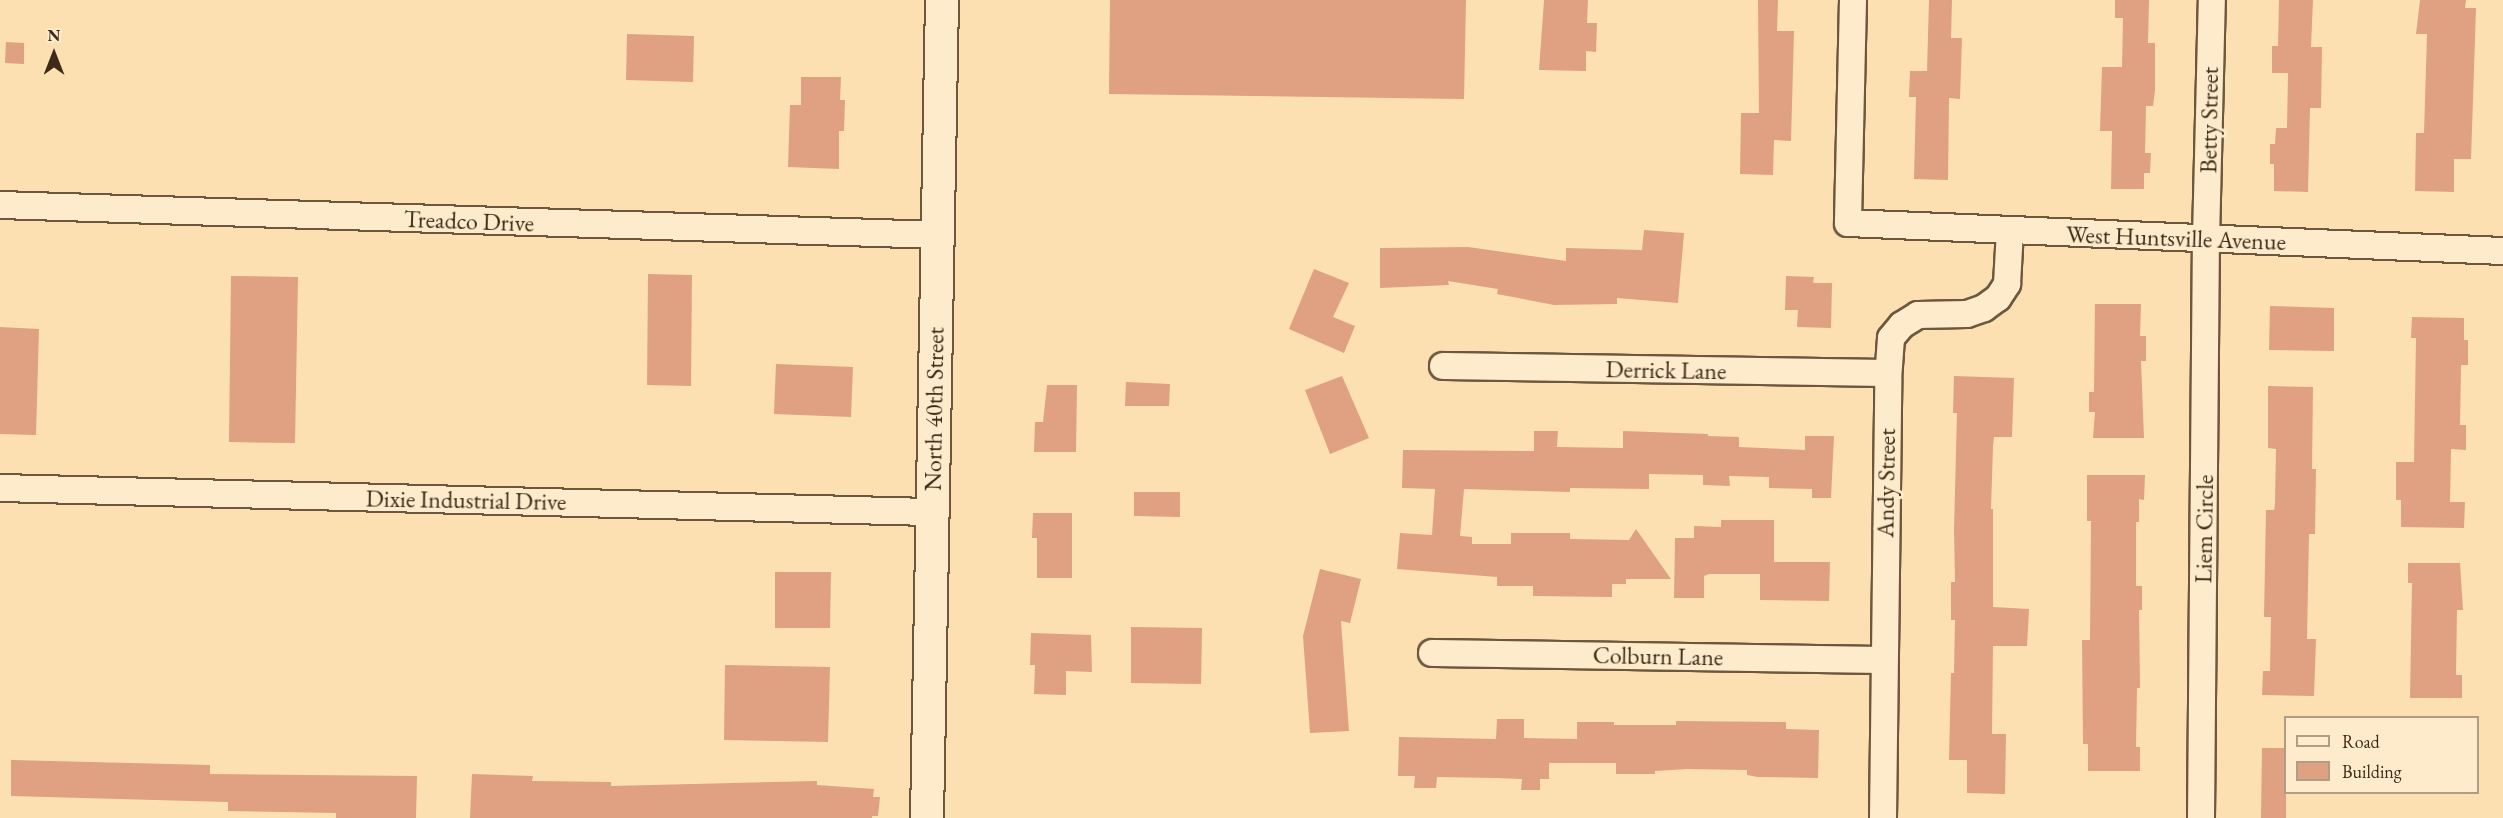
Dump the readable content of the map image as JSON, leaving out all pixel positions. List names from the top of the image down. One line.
{"streets":{"street":["Betty Street","Treadco Drive","West Huntsville Avenue","Derrick Lane","North 40th Street","Andy Street","Dixie Industrial Drive","Liem Circle","Colburn Lane"]},"crossings":[["Betty Street","West Huntsville Avenue"],["Betty Street","Liem Circle"],["Treadco Drive","North 40th Street"],["West Huntsville Avenue","Andy Street"],["West Huntsville Avenue","Liem Circle"],["Derrick Lane","Andy Street"],["North 40th Street","Dixie Industrial Drive"],["Andy Street","Colburn Lane"]],"legend":["Road","Building"],"north":"top"}
